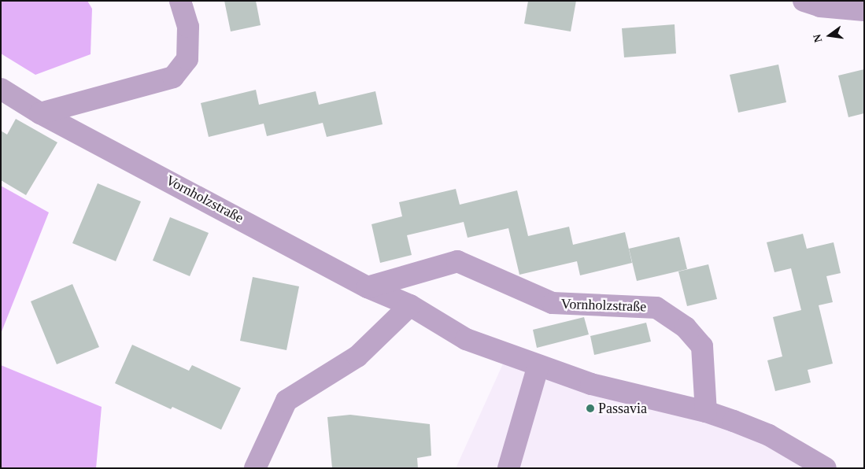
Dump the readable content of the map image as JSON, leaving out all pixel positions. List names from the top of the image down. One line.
{"streets":{"street":["Vornholzstraße"]},"places":["Passavia"],"north":"left"}
